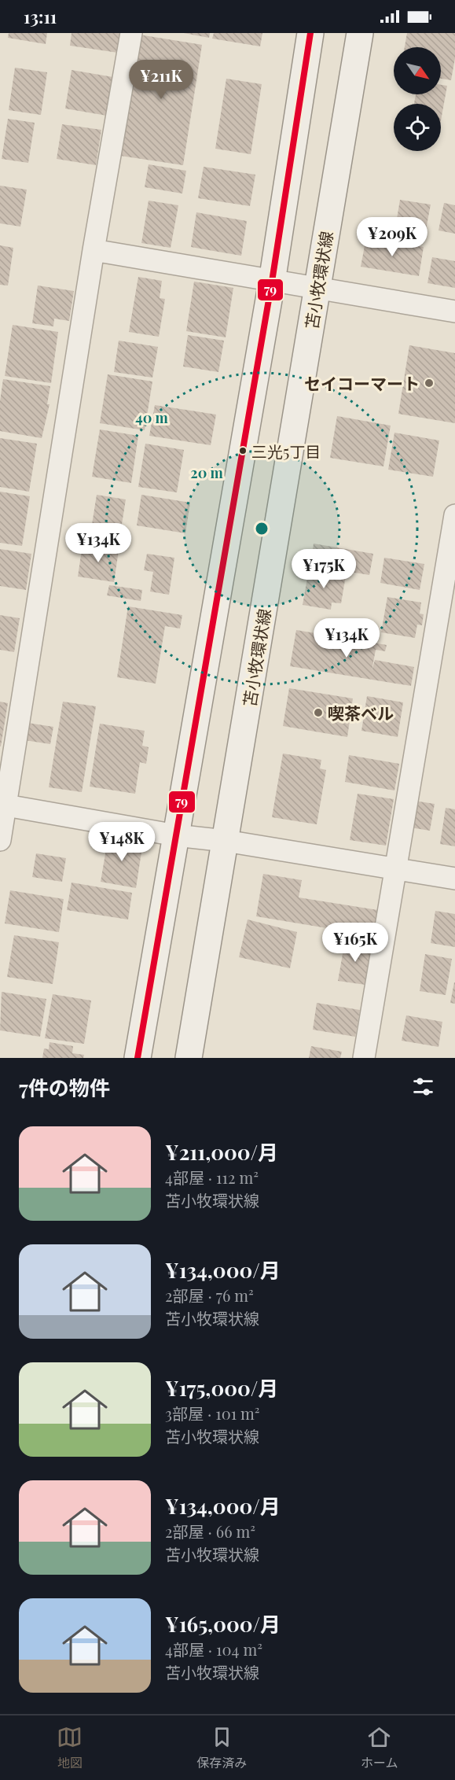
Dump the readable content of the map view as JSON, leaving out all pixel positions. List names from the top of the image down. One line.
{"streets":{"main road":["苫小牧環状線"]},"places":["セイコーマート","三光5丁目","喫茶ベル"],"lines":["transit line 79"],"north":"bottom right","page":{"status":"13:11","price":["¥211K","¥209K","¥134K","¥175K","¥134K","¥148K","¥165K"],"heading":"7件の物件","list":[{"name":"¥211,000/月","note":"4部屋 · 112 m² · 苫小牧環状線"},{"name":"¥134,000/月","note":"2部屋 · 76 m² · 苫小牧環状線"},{"name":"¥175,000/月","note":"3部屋 · 101 m² · 苫小牧環状線"},{"name":"¥134,000/月","note":"2部屋 · 66 m² · 苫小牧環状線"},{"name":"¥165,000/月","note":"4部屋 · 104 m² · 苫小牧環状線"}],"tabs":["地図","保存済み","ホーム"]},"rings":["40 m","20 m"]}
